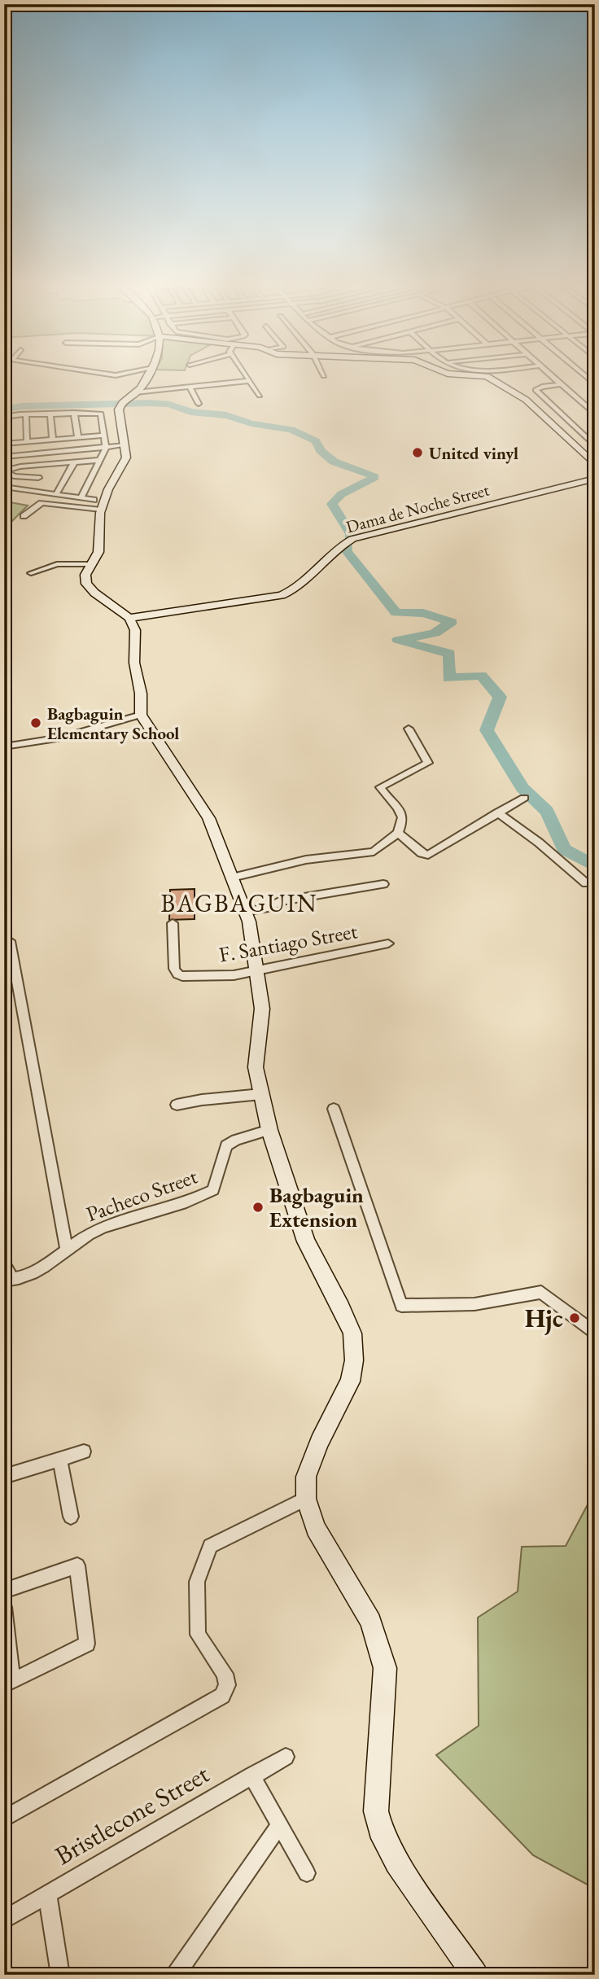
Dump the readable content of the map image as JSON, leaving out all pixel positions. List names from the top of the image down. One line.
{"streets":{"street":["Dama de Noche Street","F. Santiago Street","Pacheco Street","Bristlecone Street"]},"districts":["BAGBAGUIN"],"places":["United vinyl","Bagbaguin Elementary School","Bagbaguin Extension","Hjc"]}
